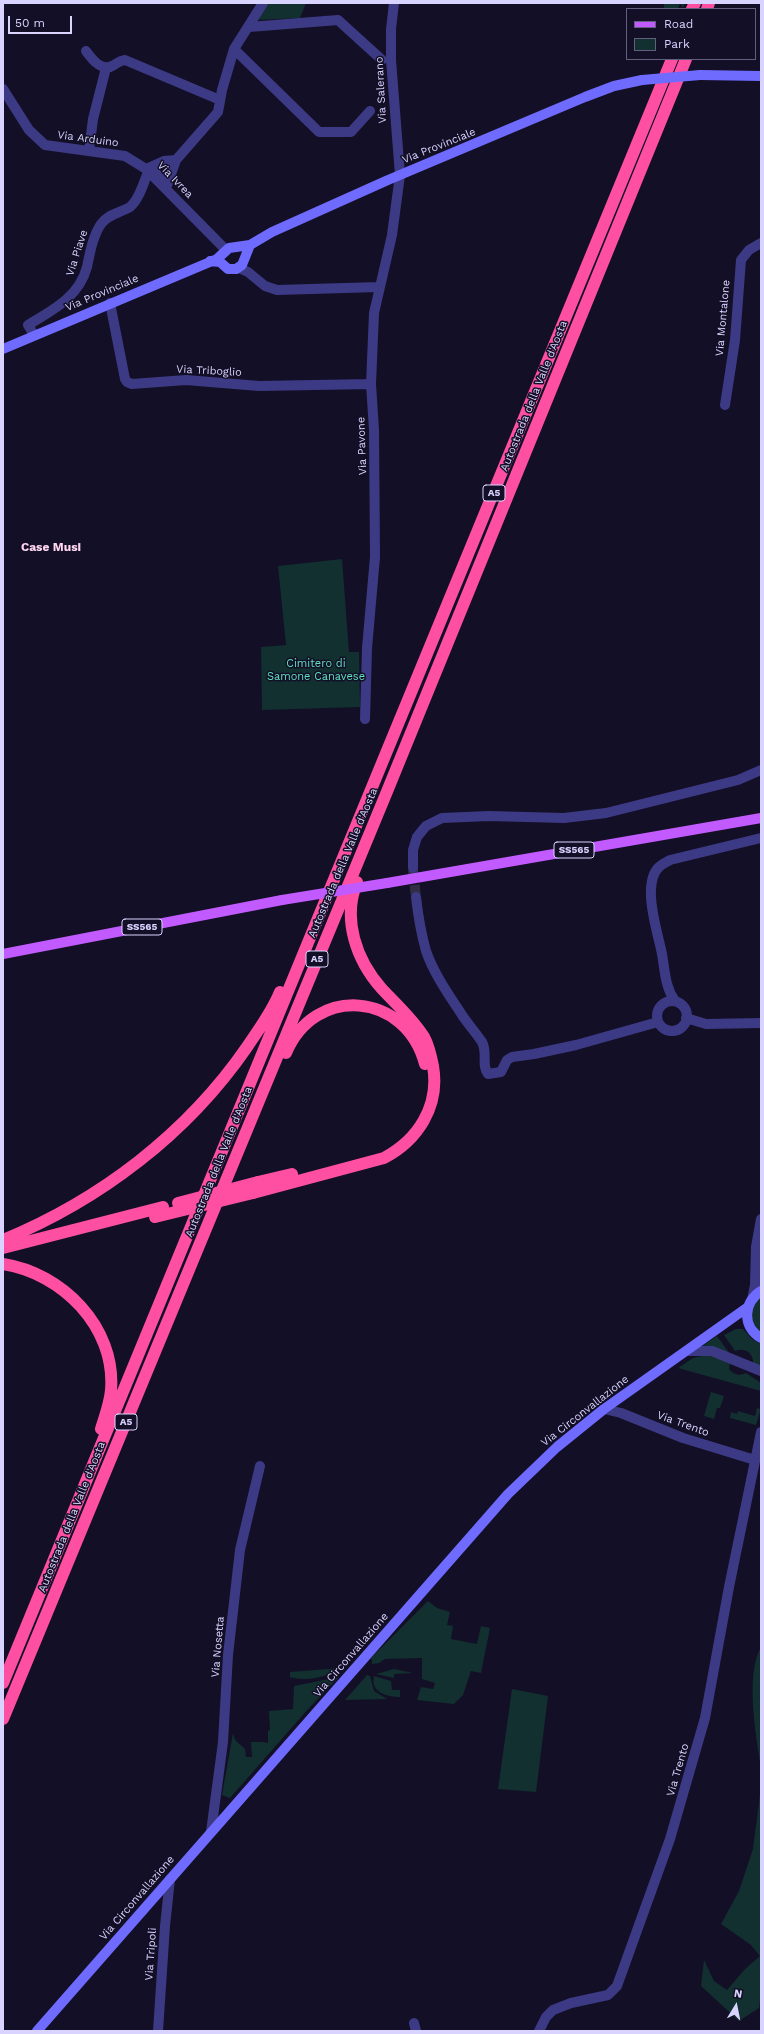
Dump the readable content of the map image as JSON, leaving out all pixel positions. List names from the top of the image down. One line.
{"streets":{"highway":["Autostrada della Valle d'Aosta","A5"],"main road":["Via Provinciale","SS565","Via Circonvallazione"],"street":["Via Salerano","Via Arduino","Via Ivrea","Via Piave","Via Montalone","Via Triboglio","Via Pavone","Via Trento","Via Nosetta","Via Tripoli"]},"crossings":[["Via Salerano","Via Provinciale"],["Via Salerano","Via Pavone"],["Via Arduino","Via Ivrea"],["Via Arduino","Via Piave"],["Via Provinciale","Via Ivrea"],["Via Provinciale","Via Piave"],["Via Provinciale","Via Triboglio"],["Via Provinciale","Via Pavone"],["Via Ivrea","Via Piave"],["Via Triboglio","Via Pavone"],["Via Circonvallazione","Via Trento"],["Via Circonvallazione","Via Nosetta"],["Via Circonvallazione","Via Tripoli"]],"districts":["Case Musi"],"parks":["Cimitero di Samone Canavese"],"legend":["Road","Park"],"scale_bar":"50 m","north":"top"}
